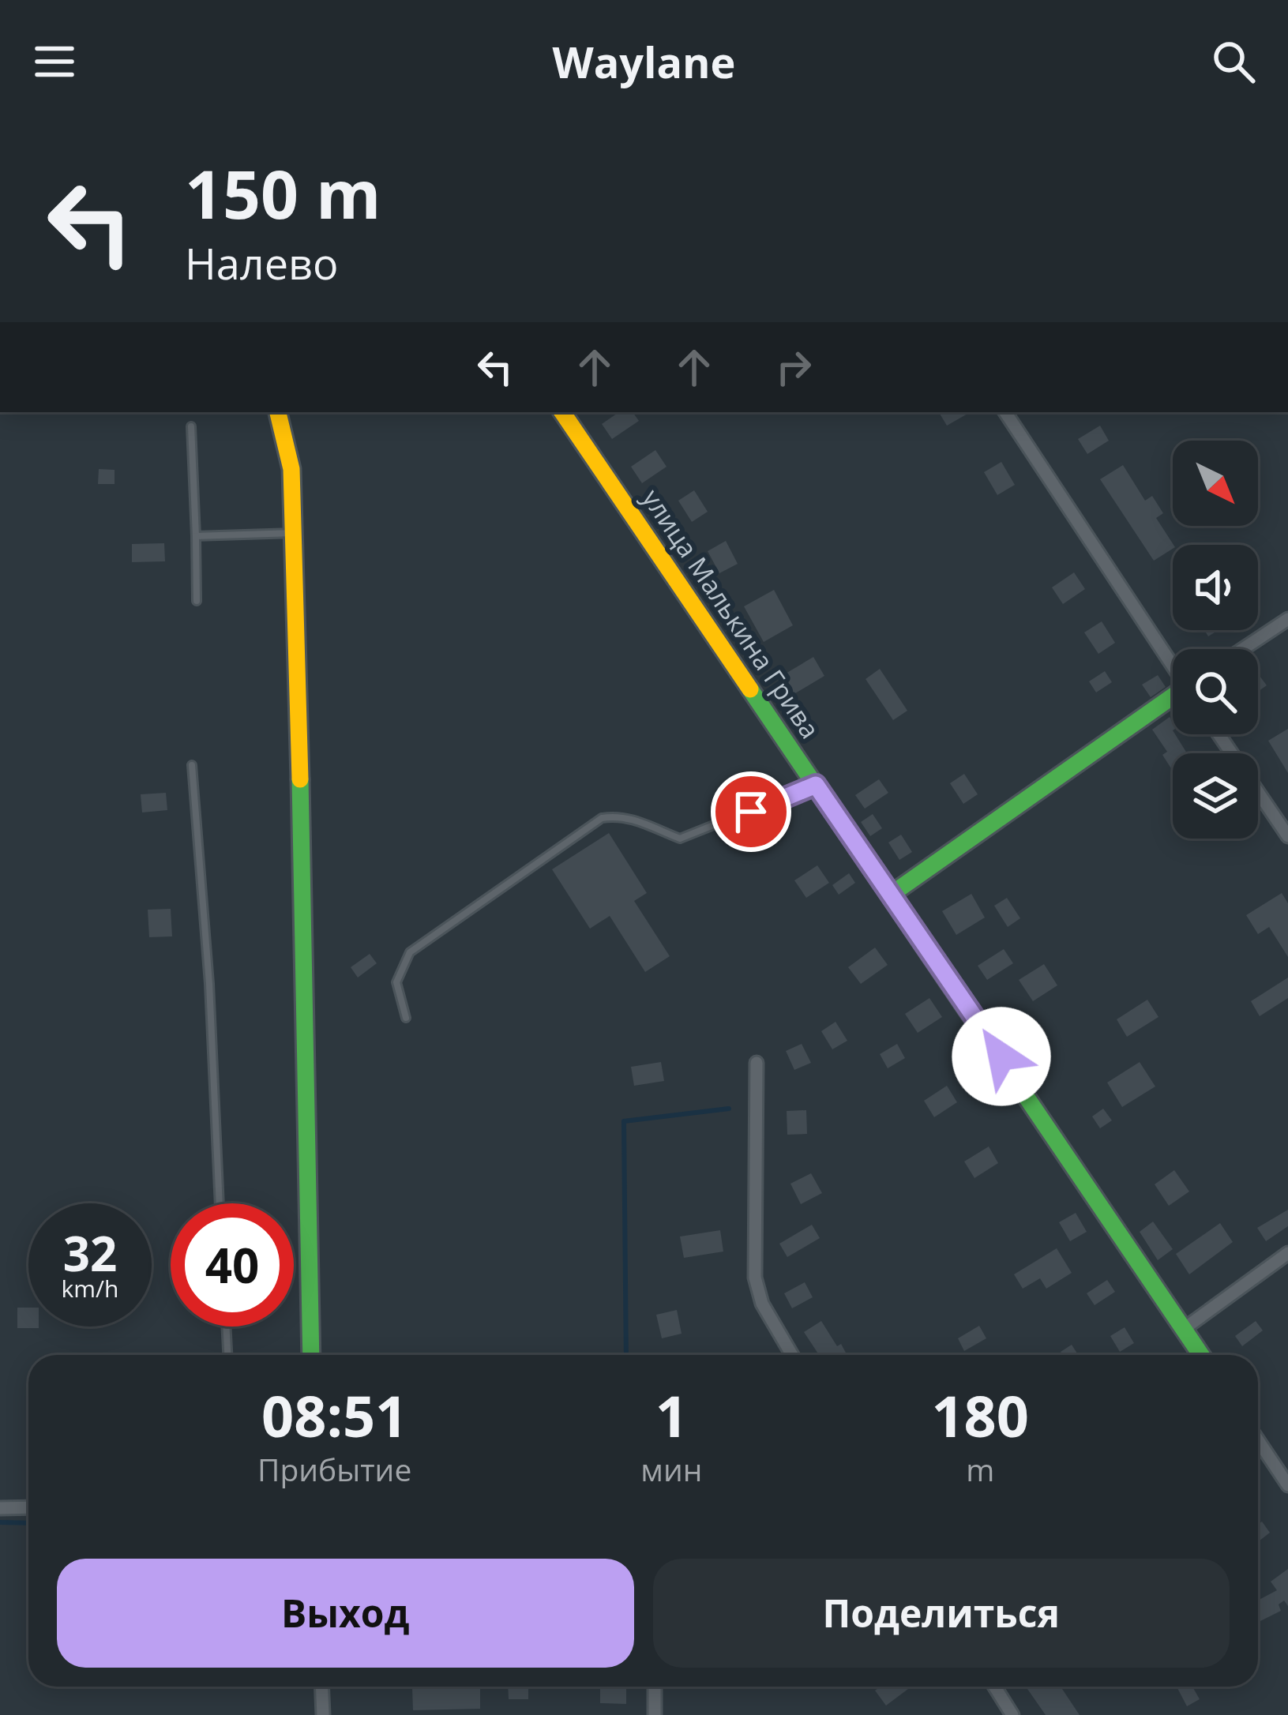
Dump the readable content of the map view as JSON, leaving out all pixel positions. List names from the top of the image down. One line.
{"streets":{"street":["улица Малькина Грива"]},"north":"bottom right","page":{"header":"Waylane","turn":["150 m","Налево"],"speed":"32 km/h","limit":"40","eta":["08:51","Прибытие","1","мин","180","m"],"buttons":["Выход","Поделиться"]}}
